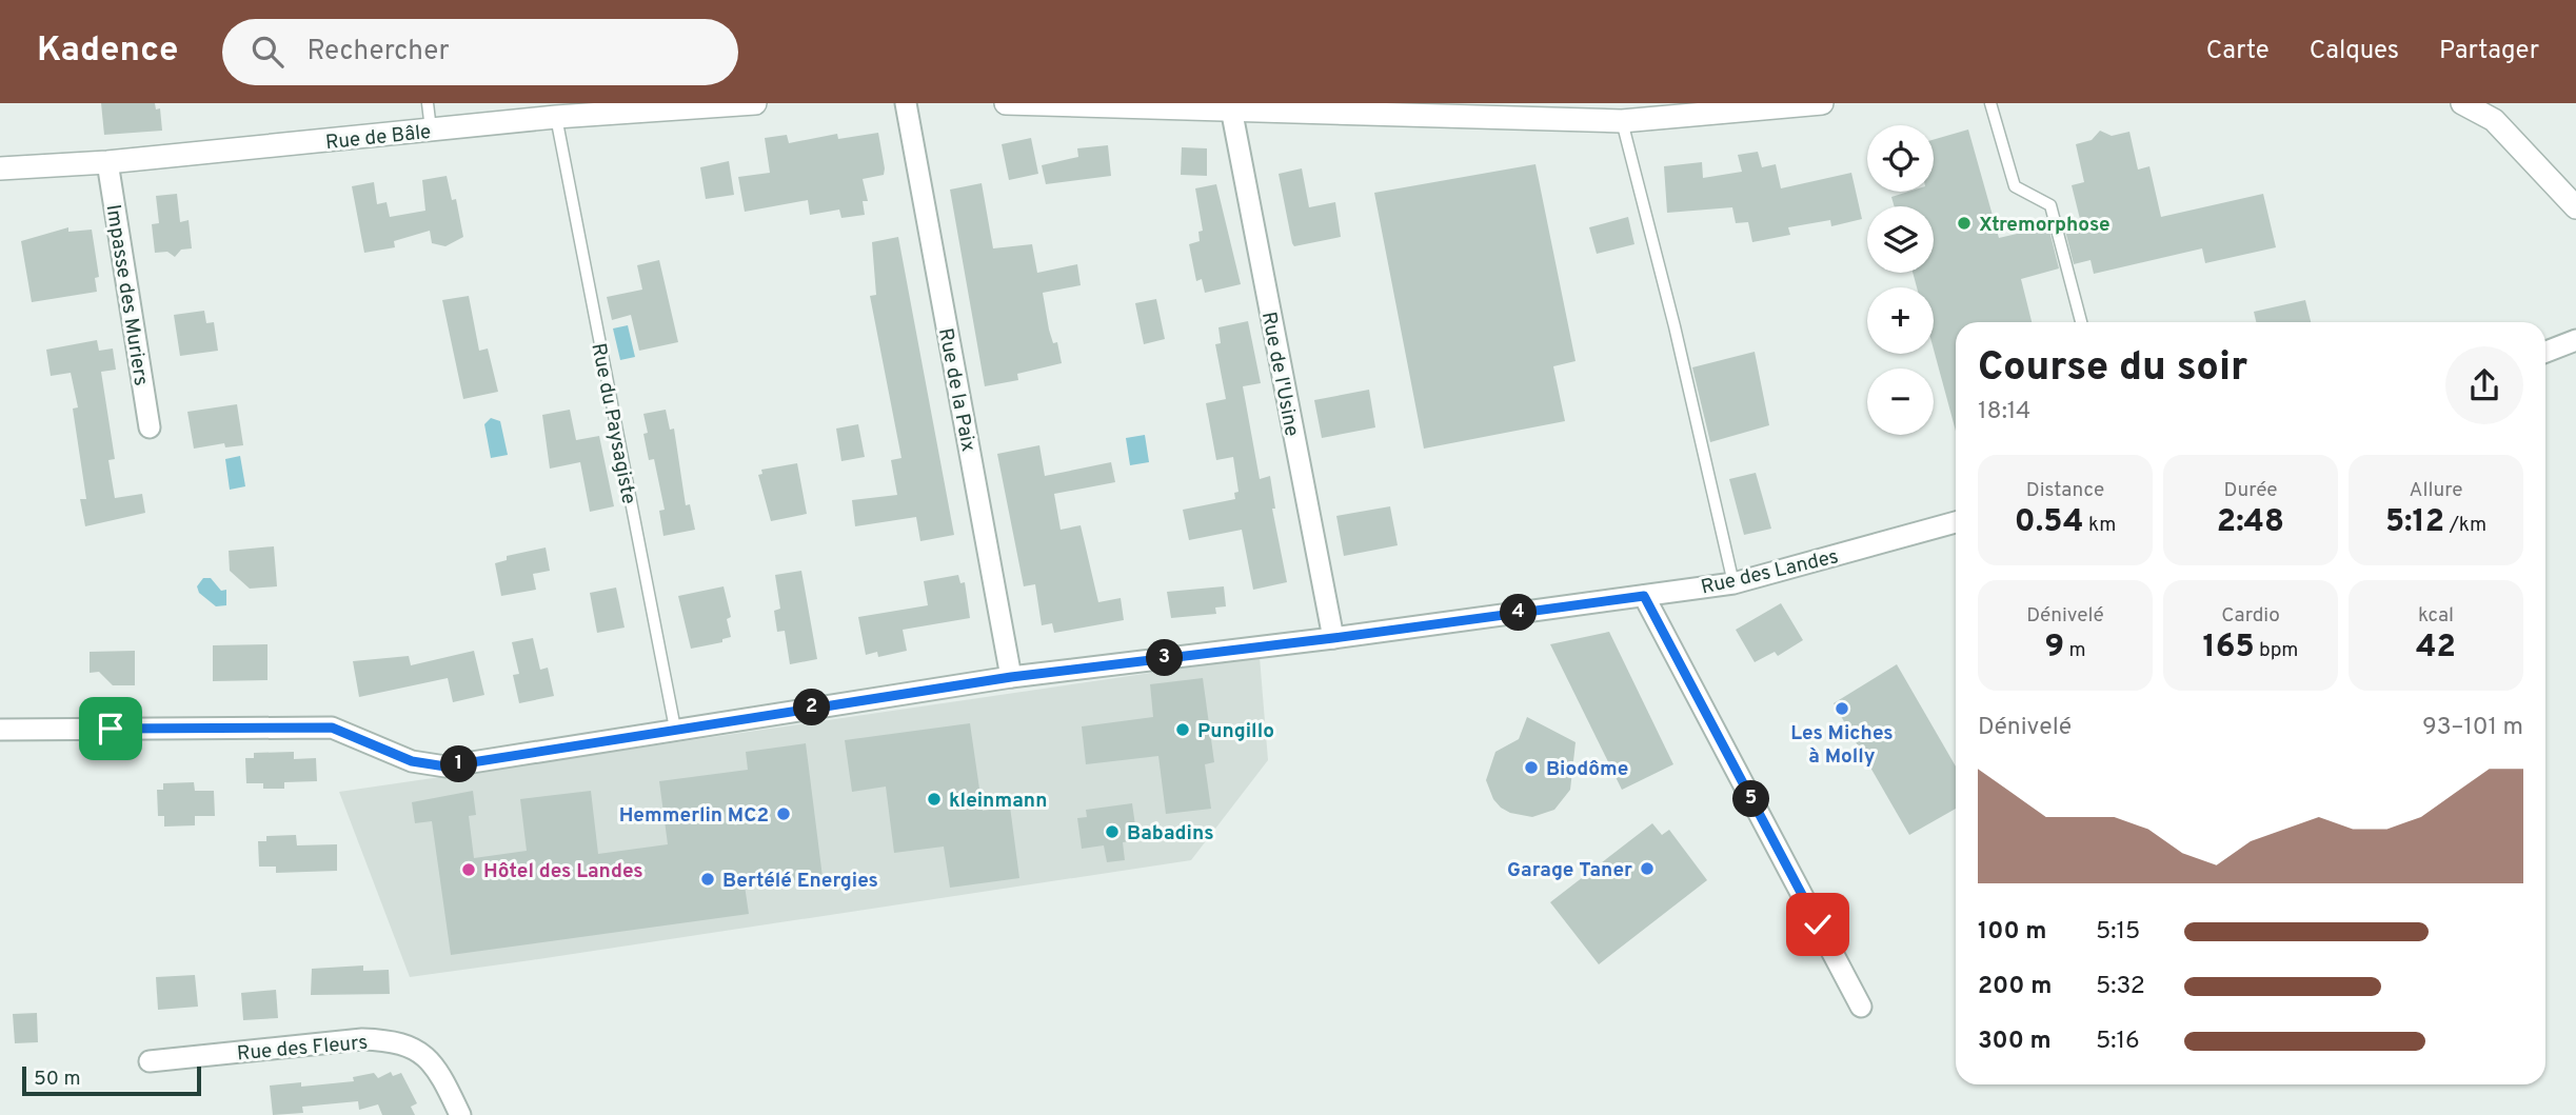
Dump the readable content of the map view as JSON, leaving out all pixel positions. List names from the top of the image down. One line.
{"streets":{"street":["Rue de Bâle","Impasse des Muriers","Rue de l'Usine","Rue de la Paix","Rue des Landes","Rue des Fleurs"],"lane":["Rue du Paysagiste"]},"crossings":[["Rue de Bâle","Impasse des Muriers"],["Rue de Bâle","Rue du Paysagiste"],["Rue de l'Usine","Rue des Landes"],["Rue de la Paix","Rue des Landes"],["Rue du Paysagiste","Rue des Landes"]],"places":["Xtremorphose","Les Miches à Molly","Pungillo","Biodôme","kleinmann","Hemmerlin MC2","Babadins","Garage Taner","Hôtel des Landes","Bertélé Energies"],"scale_bar":"50 m","page":{"header":"Kadence","search":"Rechercher","nav":["Carte","Calques","Partager"],"map_buttons":["+","−"],"heading":["Course du soir","18:14"],"stats":[["Distance","0.54 km"],["Durée","2:48"],["Allure","5:12 /km"],["Dénivelé","9 m"],["Cardio","165 bpm"],["kcal","42"]],"pins":["4","3","2","1","5"],"chart":["Dénivelé","93–101 m"],"list":[{"name":"100 m","note":"5:15"},{"name":"200 m","note":"5:32"},{"name":"300 m","note":"5:16"}],"scale":"50 m"}}
